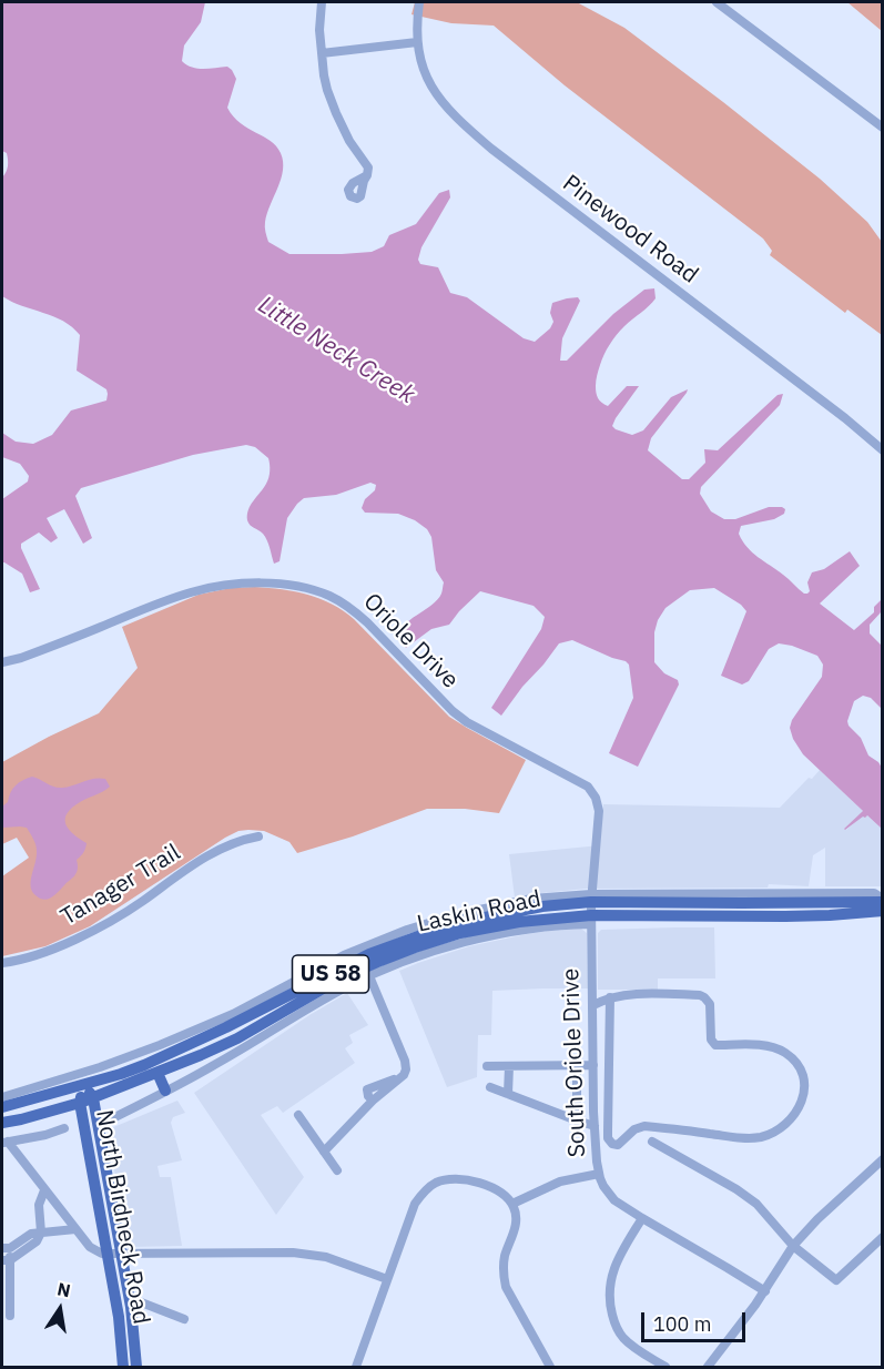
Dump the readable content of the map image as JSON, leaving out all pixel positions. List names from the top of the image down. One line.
{"streets":{"main road":["Laskin Road","US 58","North Birdneck Road"],"street":["Pinewood Road","Oriole Drive","Tanager Trail","South Oriole Drive"]},"crossings":[["Oriole Drive","Laskin Road"],["Oriole Drive","South Oriole Drive"],["Laskin Road","South Oriole Drive"],["Laskin Road","North Birdneck Road"]],"water":["Little Neck Creek"],"scale_bar":"100 m","north":"top"}
